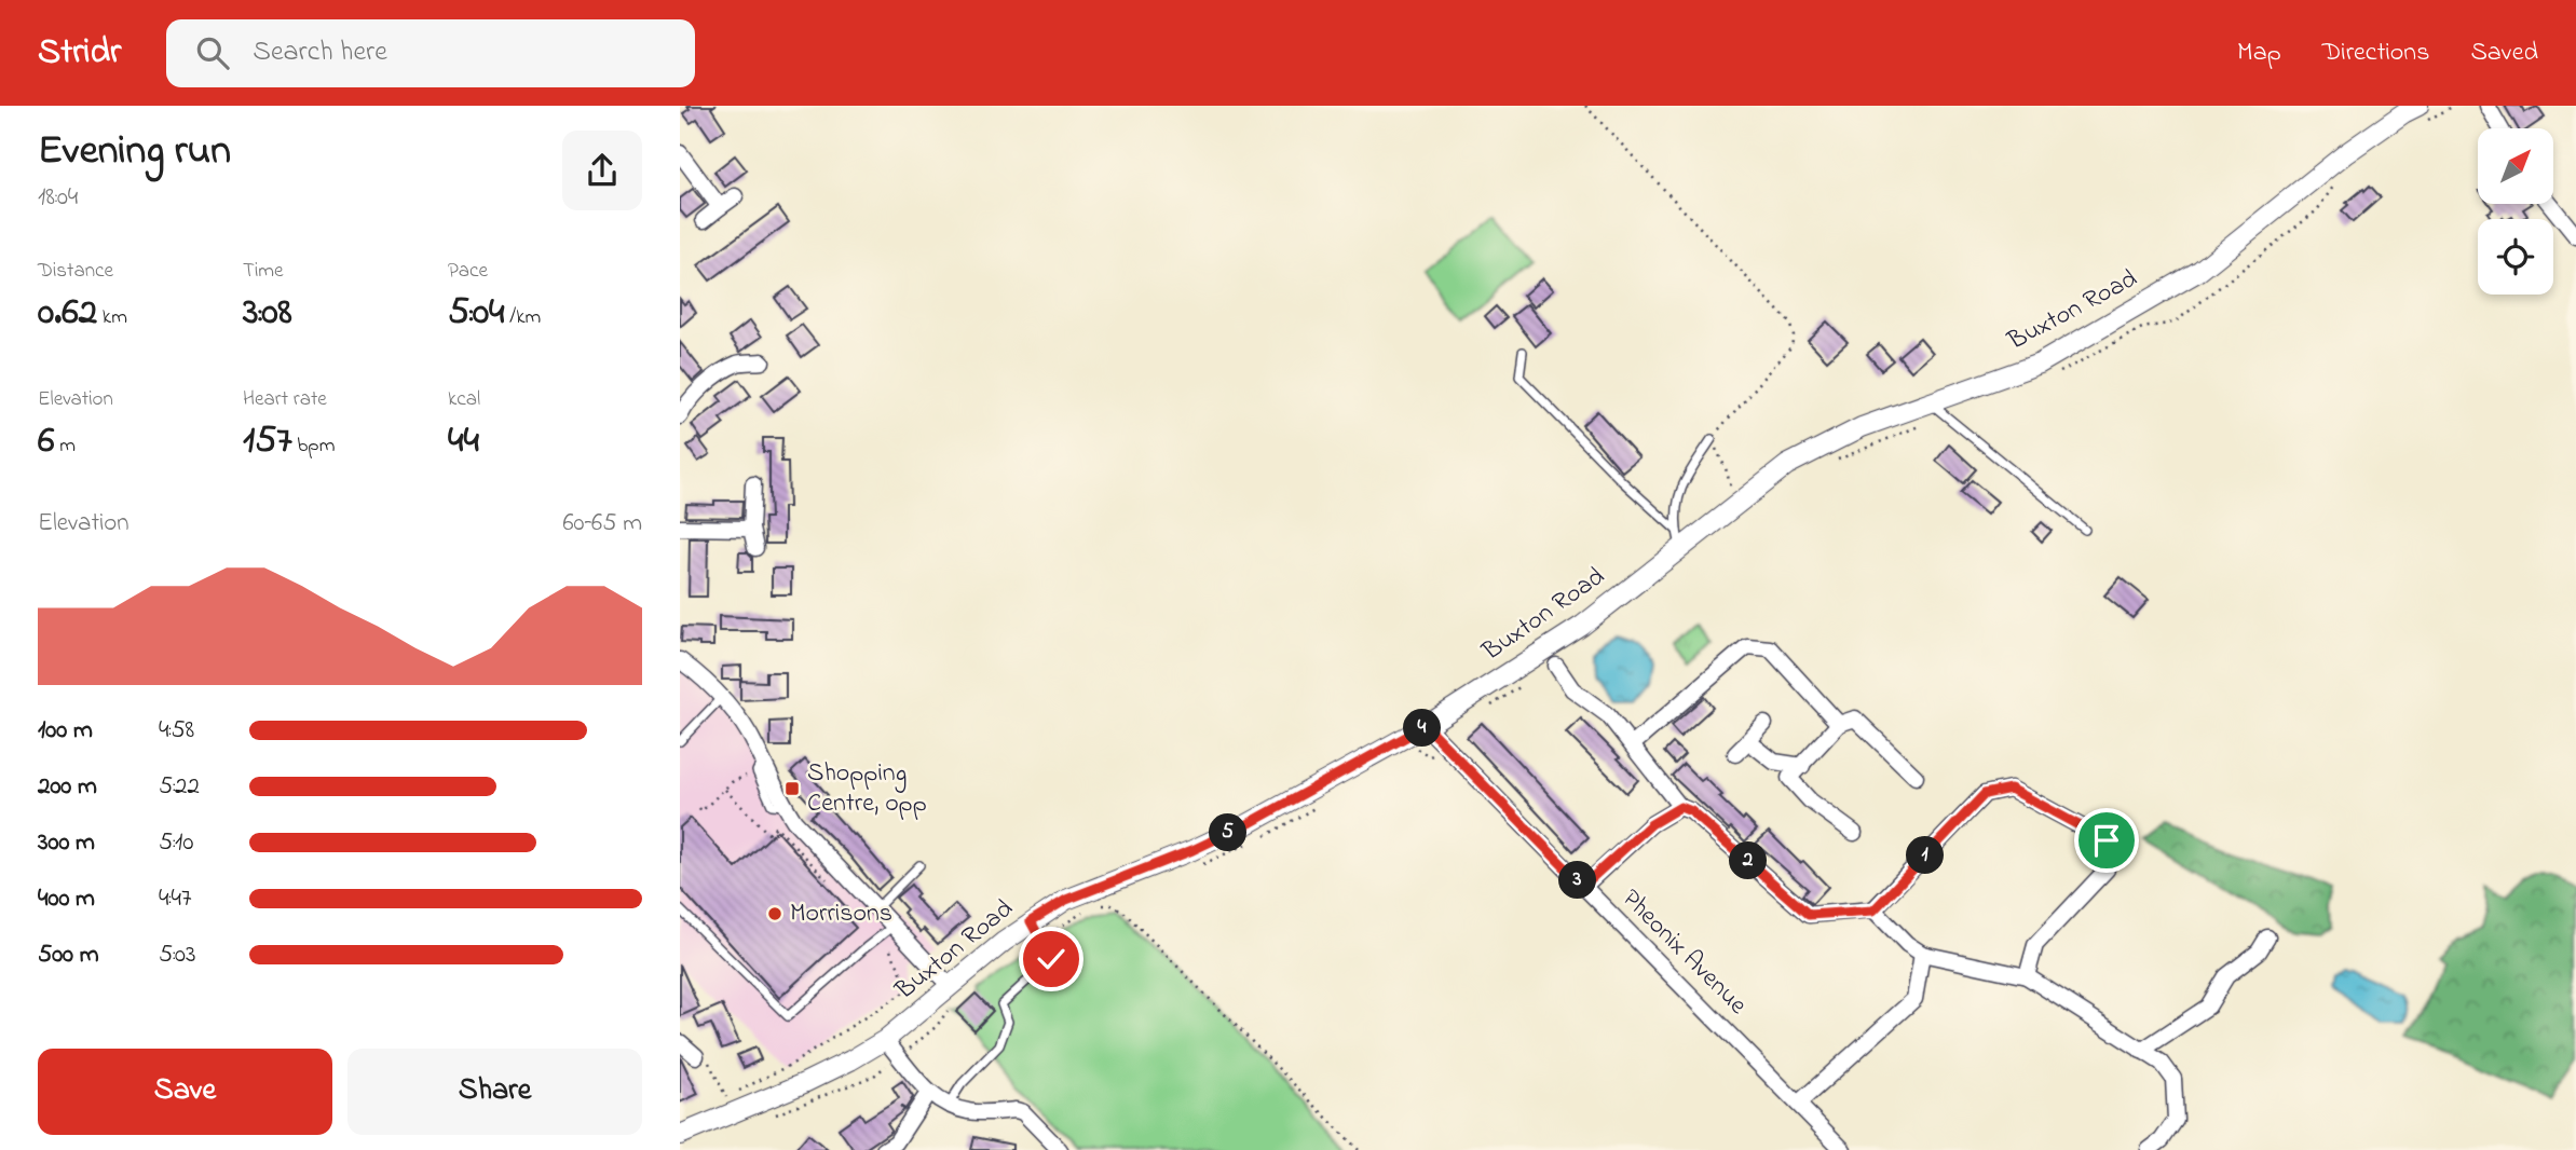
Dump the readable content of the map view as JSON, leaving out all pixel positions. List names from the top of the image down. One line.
{"streets":{"street":["Buxton Road","Pheonix Avenue"]},"crossings":[["Buxton Road","Pheonix Avenue"]],"places":{"transit":["Shopping Centre, opp"],"other":["Morrisons"]},"north":"top right","page":{"header":"Stridr","search":"Search here","nav":["Map","Directions","Saved"],"heading":["Evening run","18:04"],"stats":[["Distance","0.62 km"],["Time","3:08"],["Pace","5:04 /km"],["Elevation","6 m"],["Heart rate","157 bpm"],["kcal","44"]],"chart":["Elevation","60–65 m"],"list":[{"name":"100 m","note":"4:58"},{"name":"200 m","note":"5:22"},{"name":"300 m","note":"5:10"},{"name":"400 m","note":"4:47"},{"name":"500 m","note":"5:03"}],"pins":["4","5","1","2","3"],"buttons":["Save","Share"]}}
